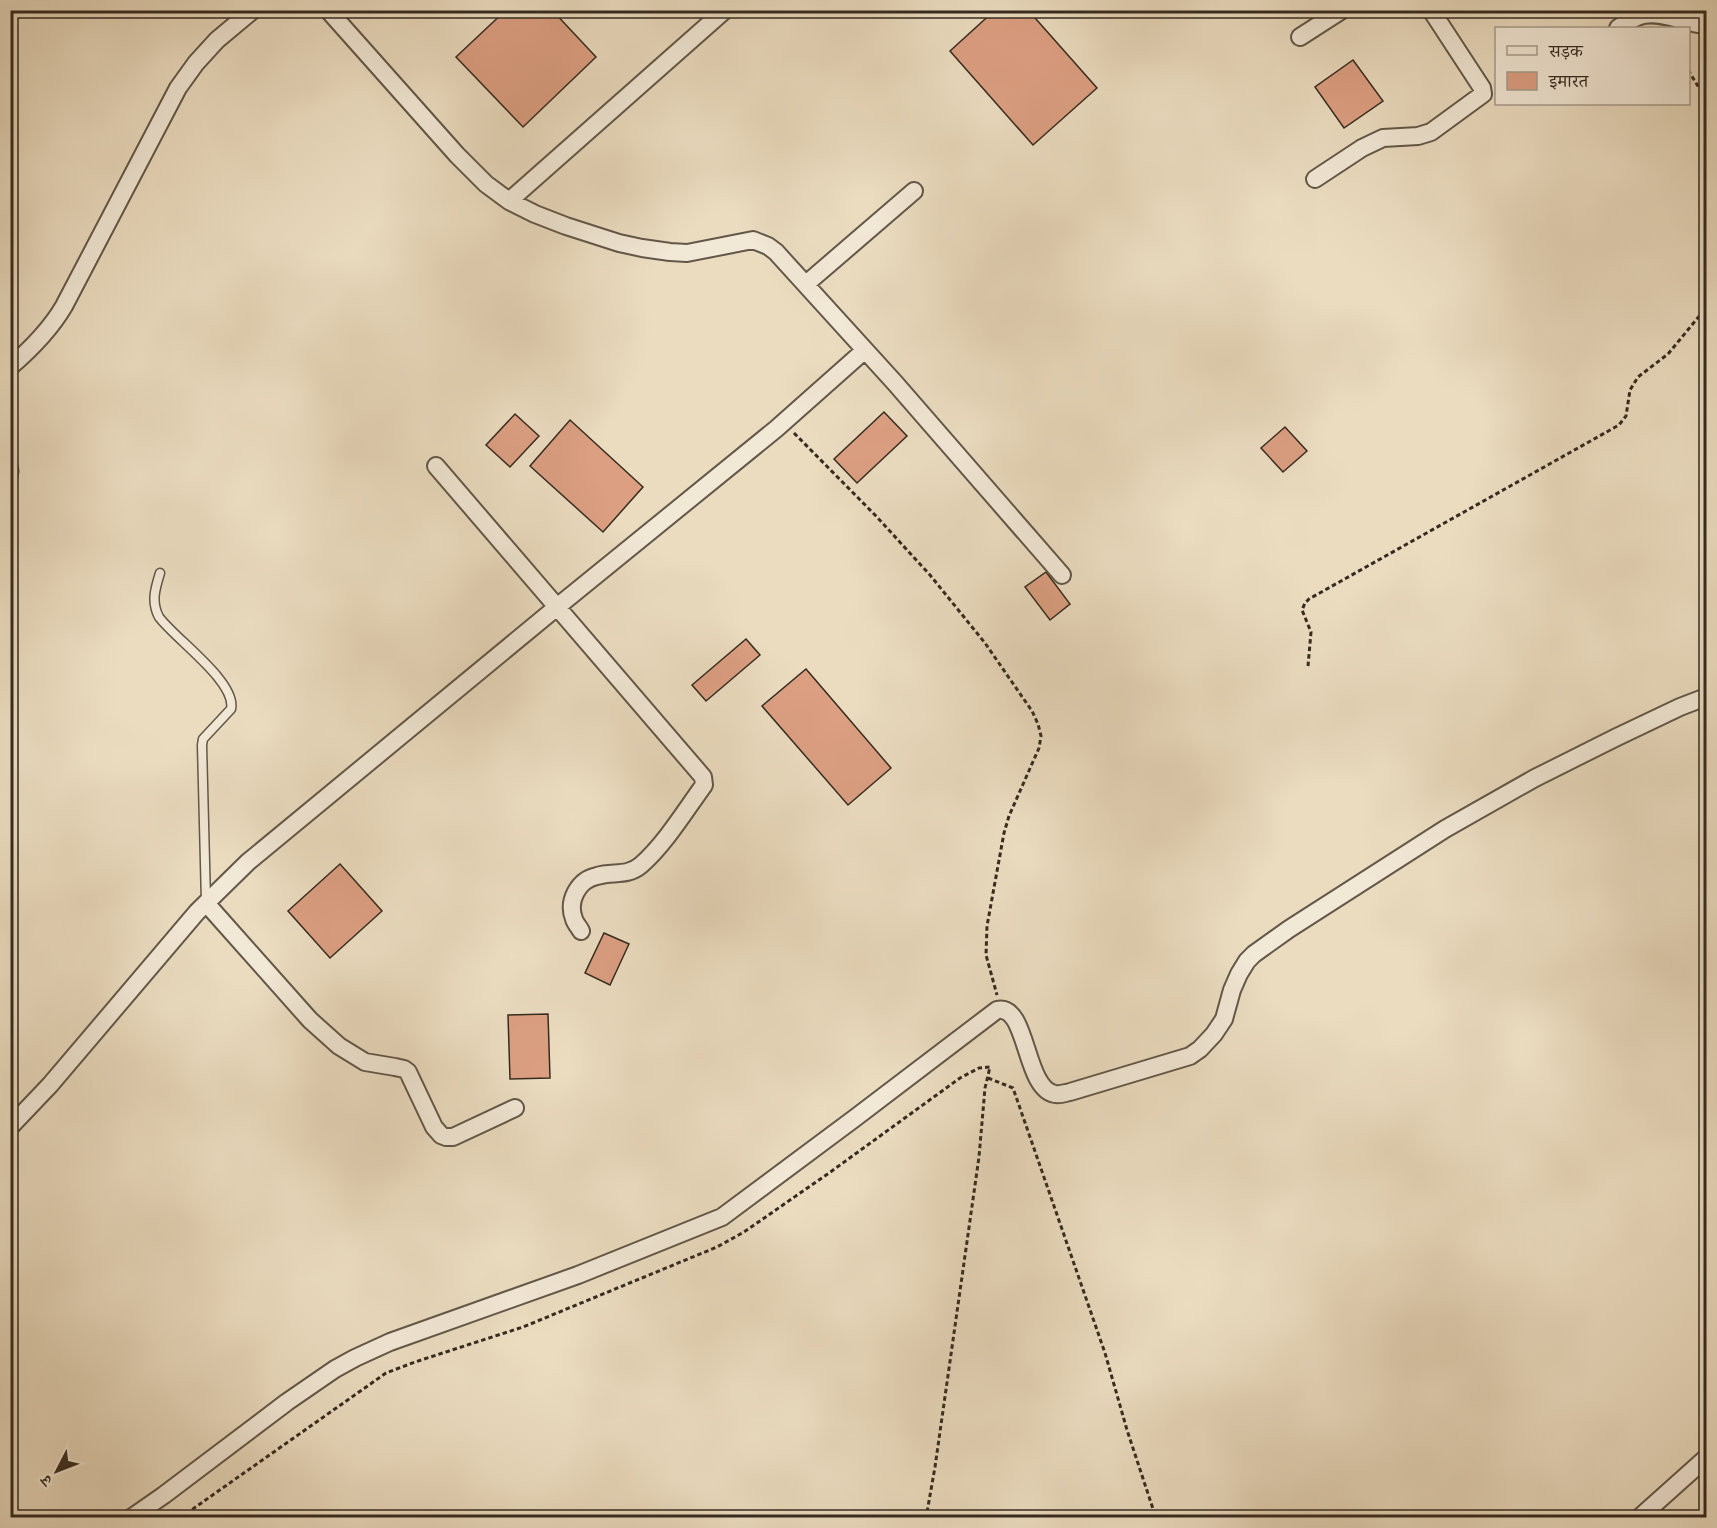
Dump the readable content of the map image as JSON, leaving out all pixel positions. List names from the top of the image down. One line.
{"legend":["सड़क","इमारत"],"north":"bottom left"}
